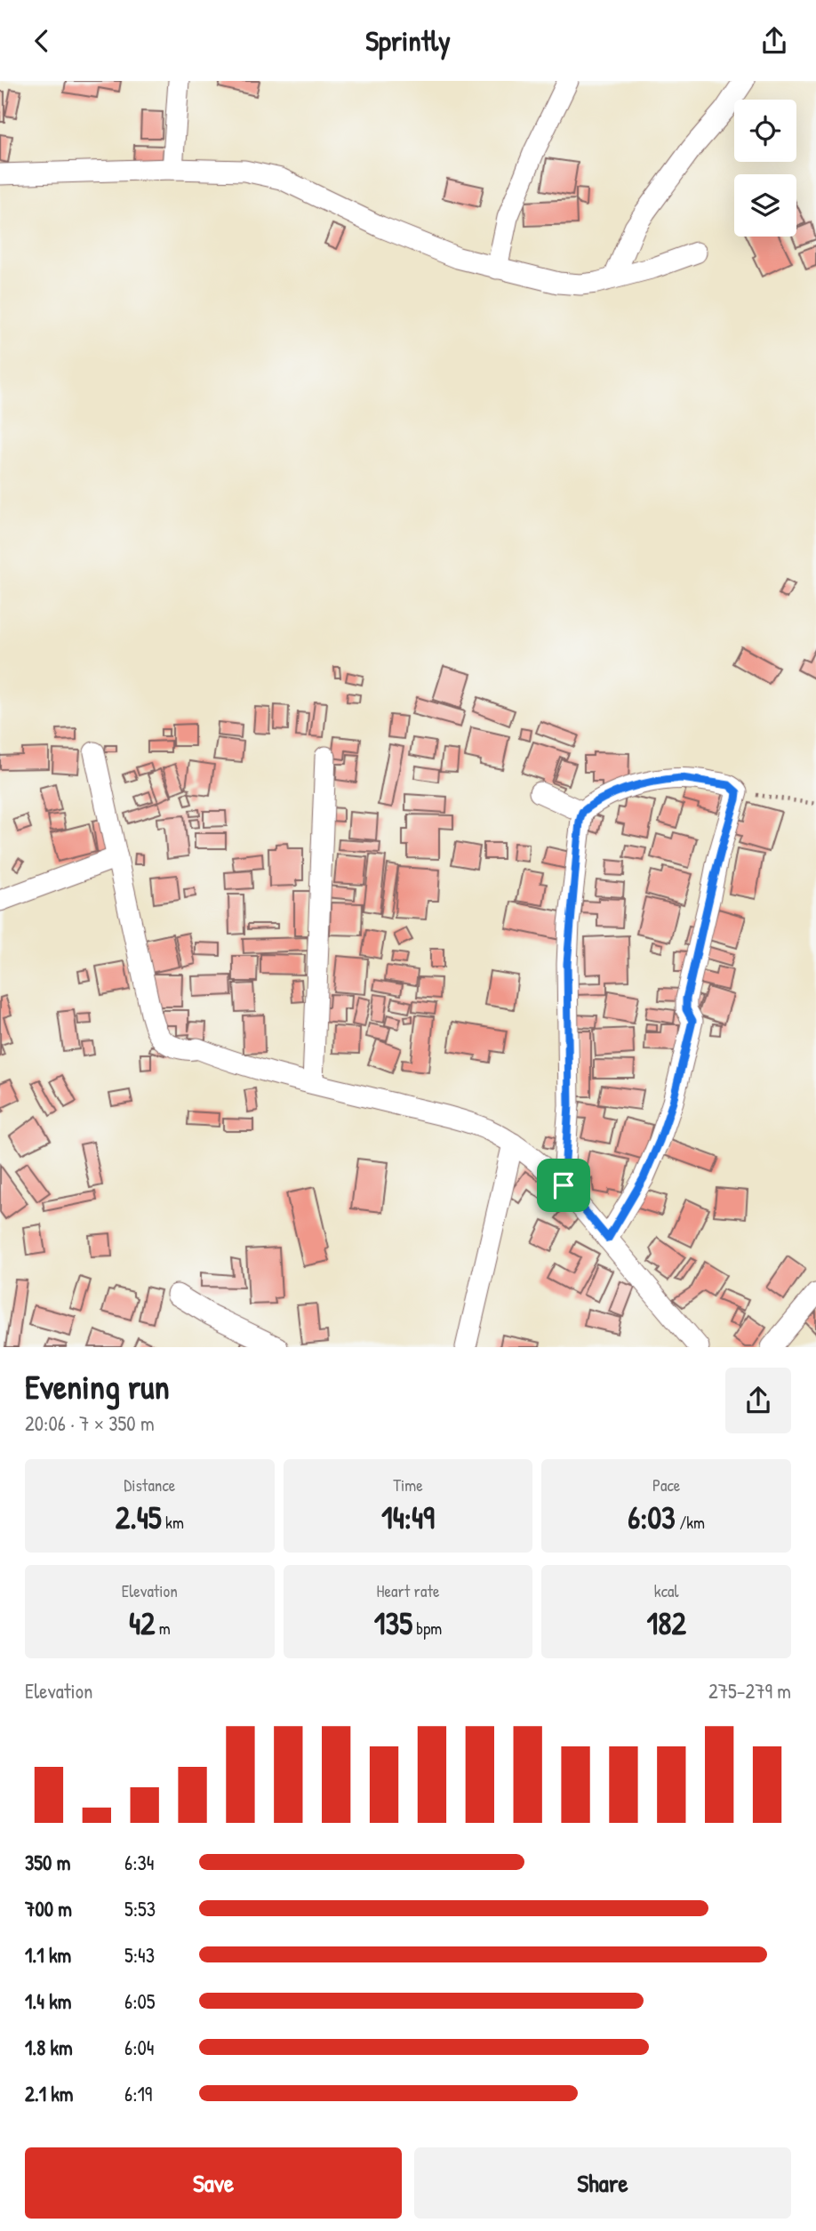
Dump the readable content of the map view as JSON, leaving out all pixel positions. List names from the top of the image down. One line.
{"page":{"header":"Sprintly","heading":["Evening run","20:06 · 7 × 350 m"],"stats":[["Distance","2.45 km"],["Time","14:49"],["Pace","6:03 /km"],["Elevation","42 m"],["Heart rate","135 bpm"],["kcal","182"]],"chart":["Elevation","275–279 m"],"list":[{"name":"350 m","note":"6:34"},{"name":"700 m","note":"5:53"},{"name":"1.1 km","note":"5:43"},{"name":"1.4 km","note":"6:05"},{"name":"1.8 km","note":"6:04"},{"name":"2.1 km","note":"6:19"}],"buttons":["Save","Share"]}}
